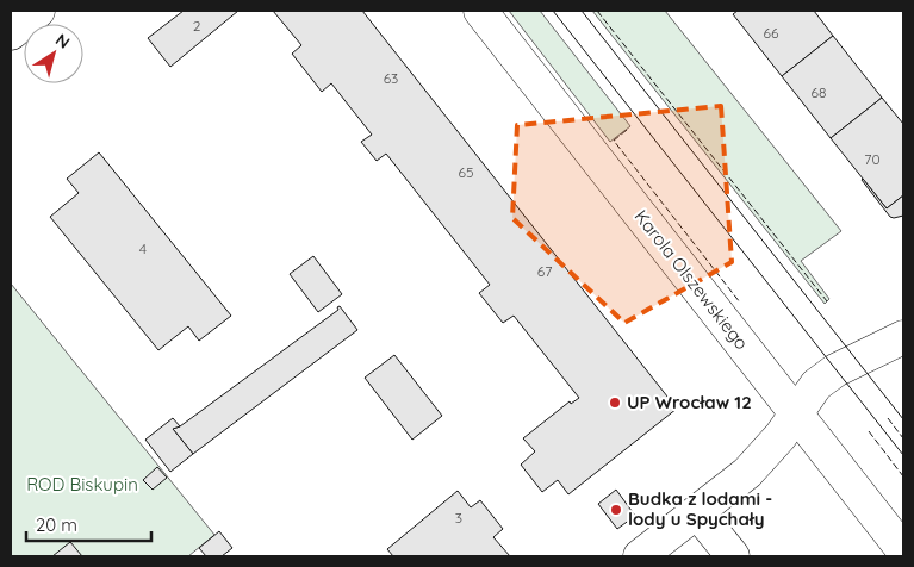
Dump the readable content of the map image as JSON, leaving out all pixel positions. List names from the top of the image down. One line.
{"streets":{"street":["Karola Olszewskiego"]},"parks":["ROD Biskupin"],"places":["UP Wrocław 12","Budka z lodami - lody u Spychały"],"house_numbers":["2","66","63","68","70","65","4","67","3"],"scale_bar":"20 m","north":"top right"}
